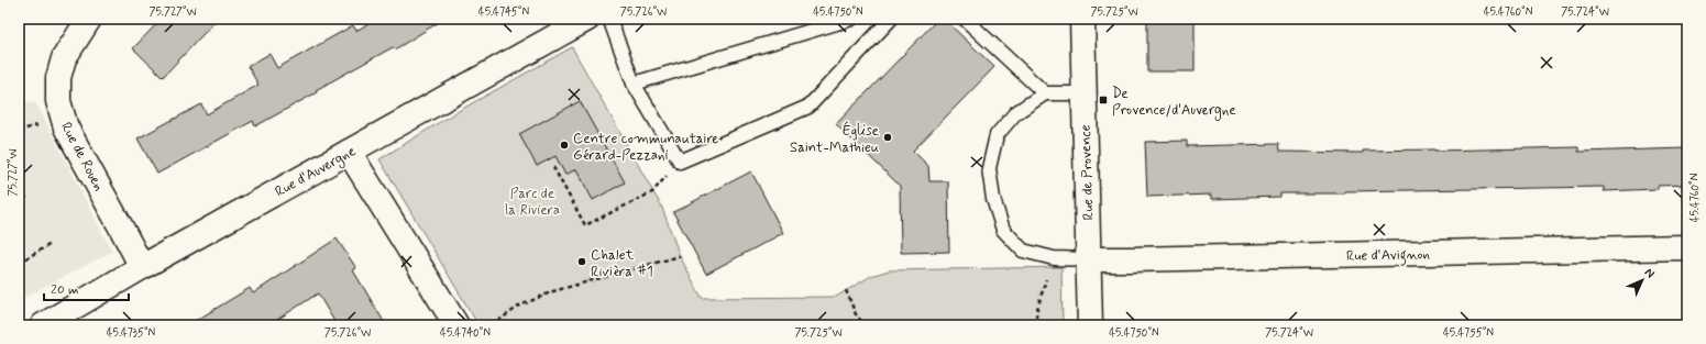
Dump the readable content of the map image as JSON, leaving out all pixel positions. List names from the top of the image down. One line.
{"streets":{"street":["Rue de Rouen","Rue d'Auvergne","Rue de Provence","Rue d'Avignon"]},"crossings":[["Rue de Rouen","Rue d'Auvergne"],["Rue de Provence","Rue d'Avignon"]],"parks":["Parc de la Riviera"],"places":{"transit":["De Provence/d'Auvergne"],"other":["Église Saint-Mathieu","Centre communautaire Gérard-Pezzani","Chalet Rivièra #1"]},"scale_bar":"20 m","north":"top right","coordinates":["75.727°W","45.4745°N","75.726°W","45.4750°N","75.725°W","45.4760°N","75.724°W","45.4735°N","45.4740°N","45.4755°N"]}
